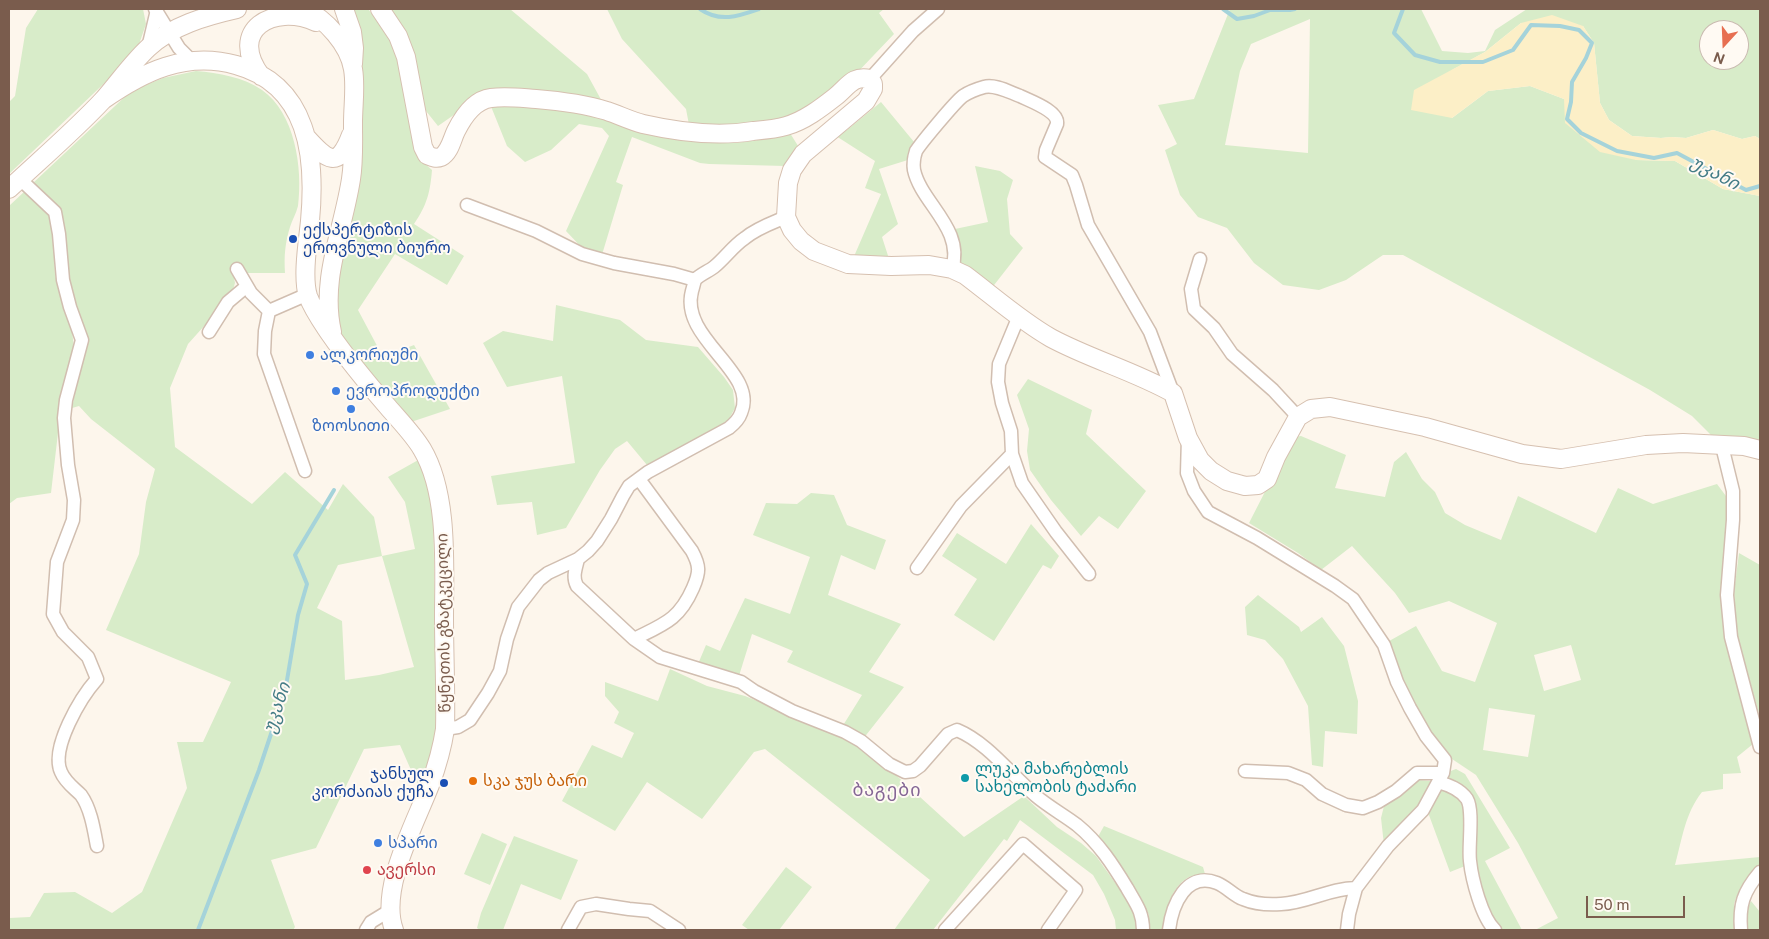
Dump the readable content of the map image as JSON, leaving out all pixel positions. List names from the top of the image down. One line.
{"streets":{"street":["წყნეთის გზატკეცილი"]},"districts":["ბაგები"],"water":["უკანი"],"places":["ექსპერტიზის ეროვნული ბიურო","ალკორიუმი","ევროპროდუქტი","ზოოსითი","ლუკა მახარებლის სახელობის ტაძარი","სკა ჯუს ბარი","ჯანსულ კორძაიას ქუჩა","სპარი","ავერსი"],"scale_bar":"50 m","north":"bottom"}
